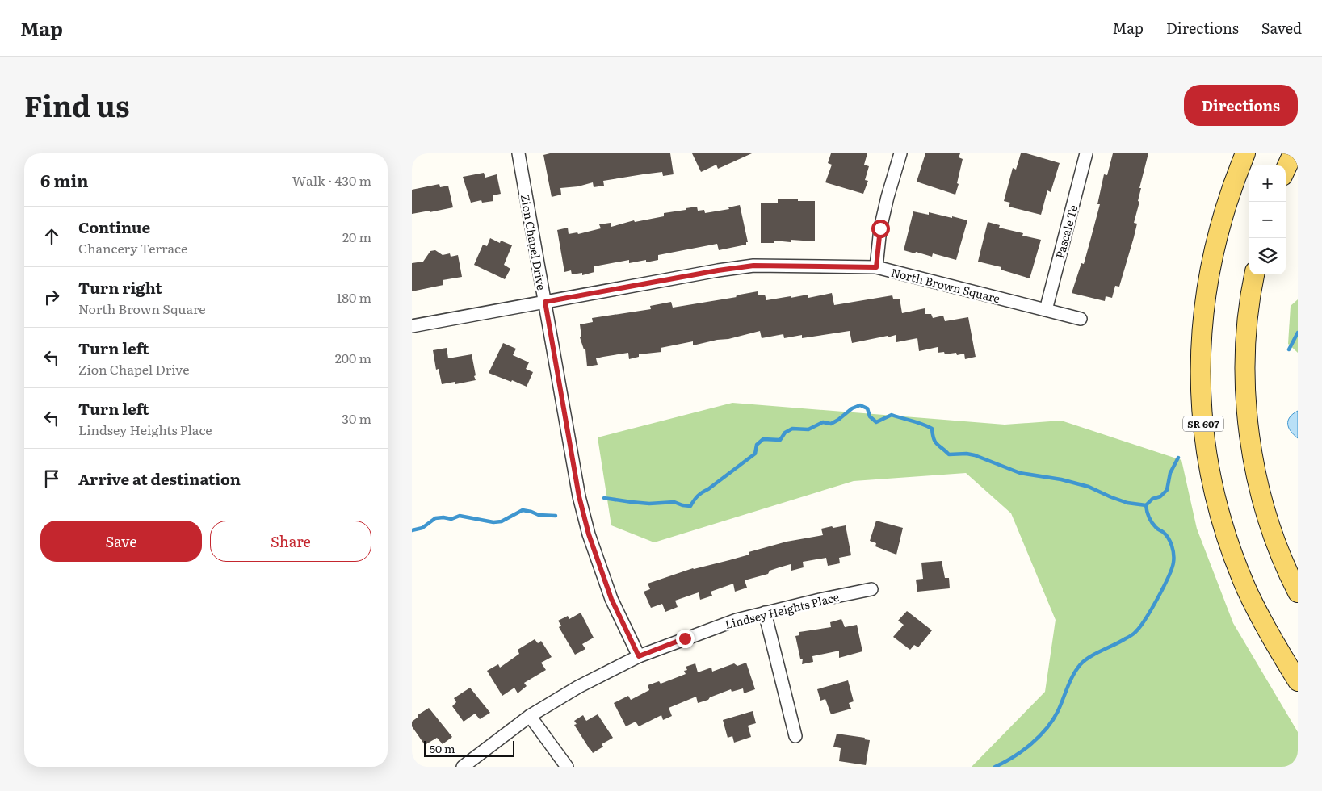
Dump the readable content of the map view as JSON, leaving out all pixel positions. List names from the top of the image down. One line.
{"streets":{"main road":["SR 607"],"street":["Pascale Te","Zion Chapel Drive","North Brown Square","Lindsey Heights Place"]},"crossings":[["Pascale Te","North Brown Square"],["Zion Chapel Drive","North Brown Square"],["Zion Chapel Drive","Lindsey Heights Place"]],"scale_bar":"50 m","page":{"header":"Map","nav":["Map","Directions","Saved"],"title":"Find us","buttons":["Directions",["Save","Share"]],"heading":["6 min","Walk · 430 m"],"map_buttons":["+","−"],"list":[["Continue","Chancery Terrace","20 m"],["Turn right","North Brown Square","180 m"],["Turn left","Zion Chapel Drive","200 m"],["Turn left","Lindsey Heights Place","30 m"],"Arrive at destination"],"scale":"50 m"}}
